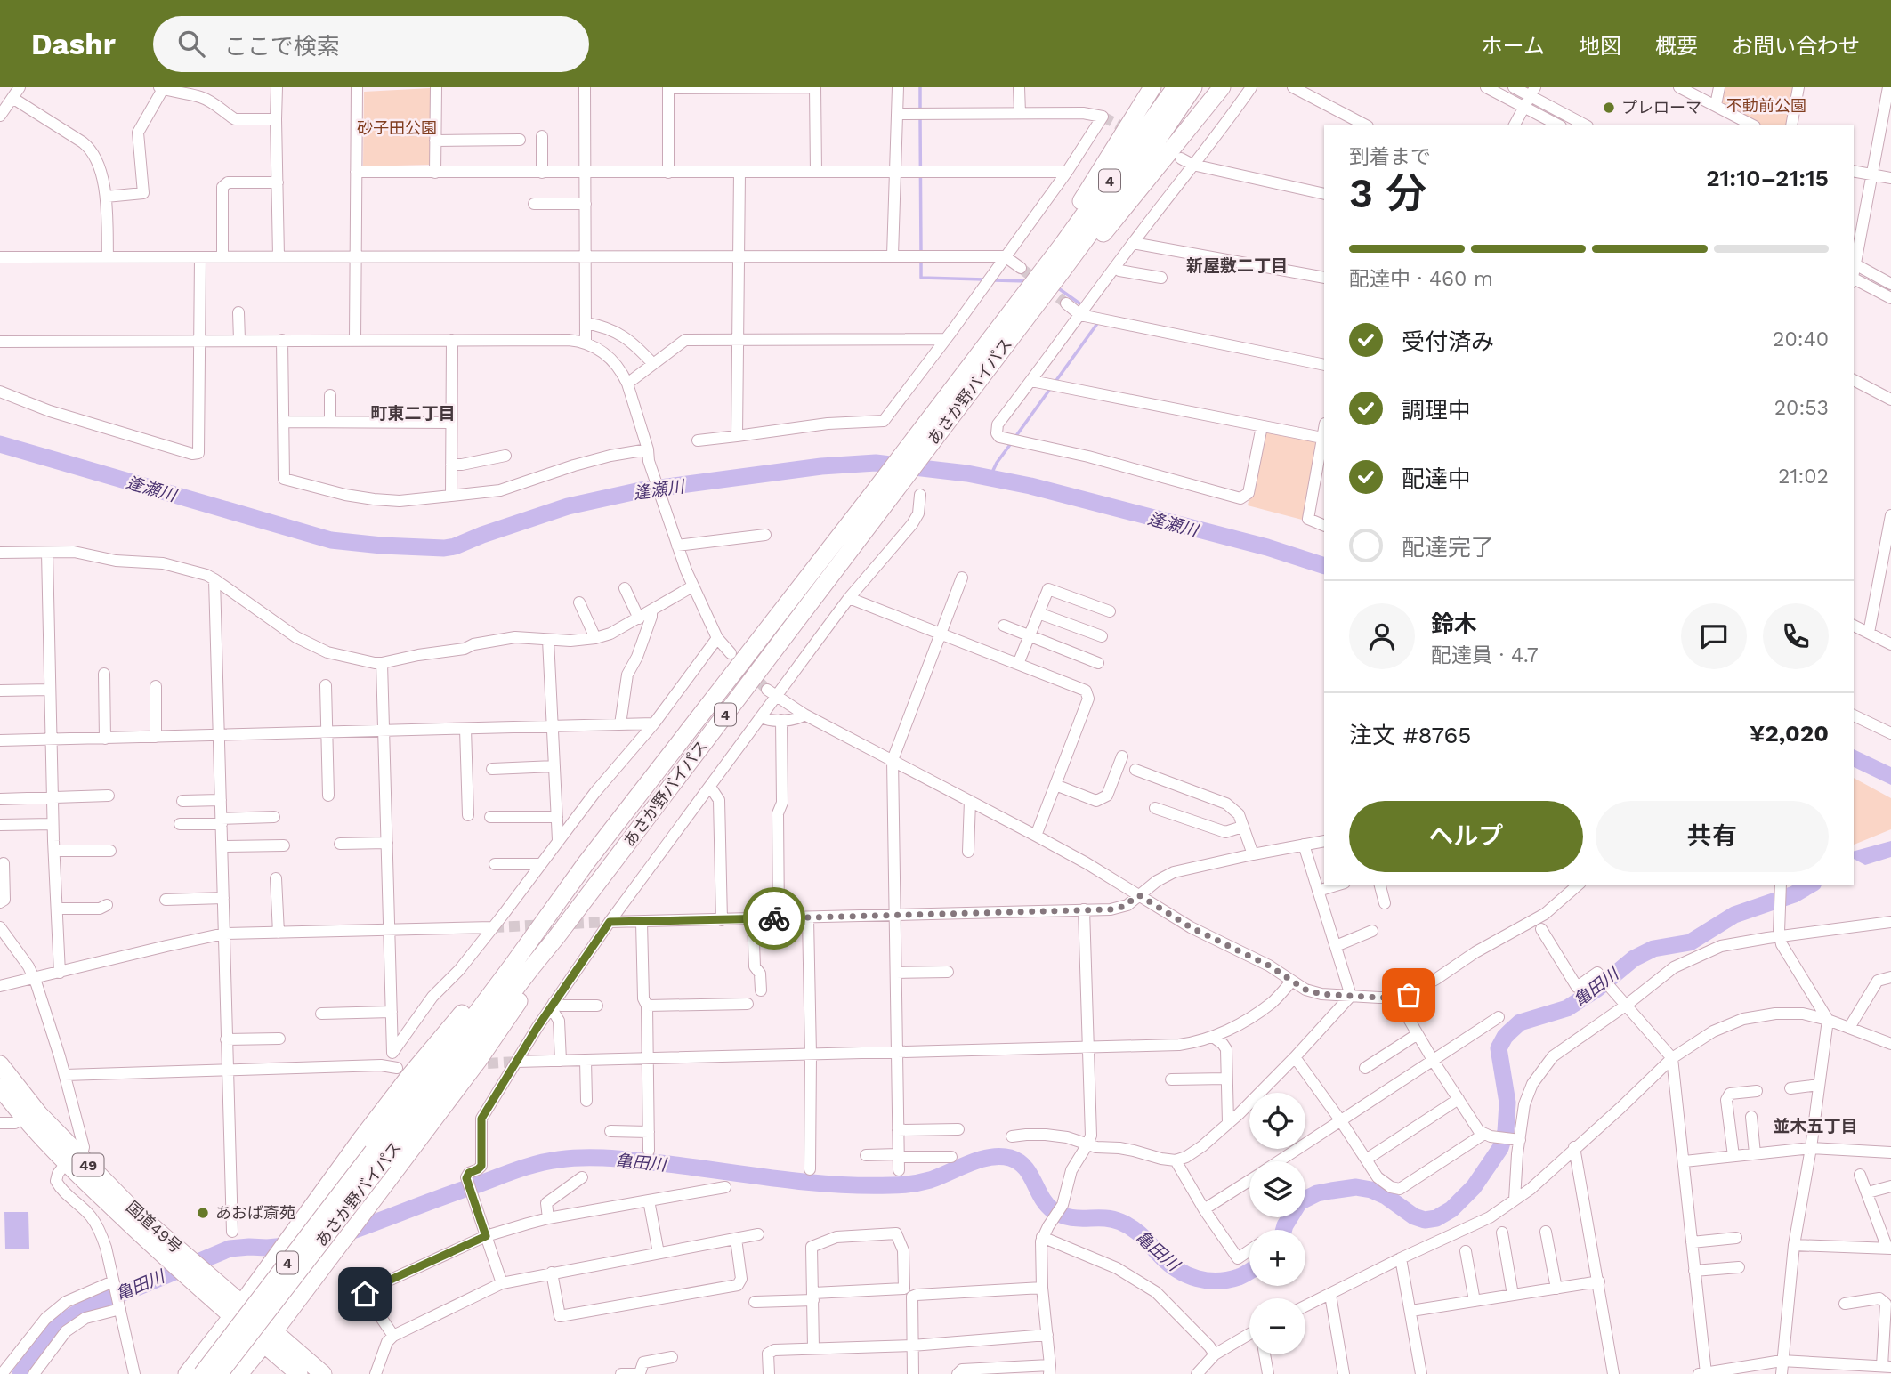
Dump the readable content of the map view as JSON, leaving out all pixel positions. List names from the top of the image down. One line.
{"streets":{"highway":["4","あさか野バイパス","49","国道49号"]},"districts":["新屋敷二丁目","町東二丁目","並木五丁目"],"water":["逢瀬川","亀田川"],"parks":["不動前公園","砂子田公園"],"places":["プレローマ","あおば斎苑"],"page":{"header":"Dashr","search":"ここで検索","nav":["ホーム","地図","概要","お問い合わせ"],"heading":["3 分","到着まで","21:10–21:15"],"panel":["鈴木","配達員 · 4.7","注文 #8765","¥2,020"],"bar":"配達中 · 460 m","list":[["受付済み","20:40"],["調理中","20:53"],["配達中","21:02"],"配達完了"],"buttons":["ヘルプ","共有"],"map_buttons":["+","−"]}}
